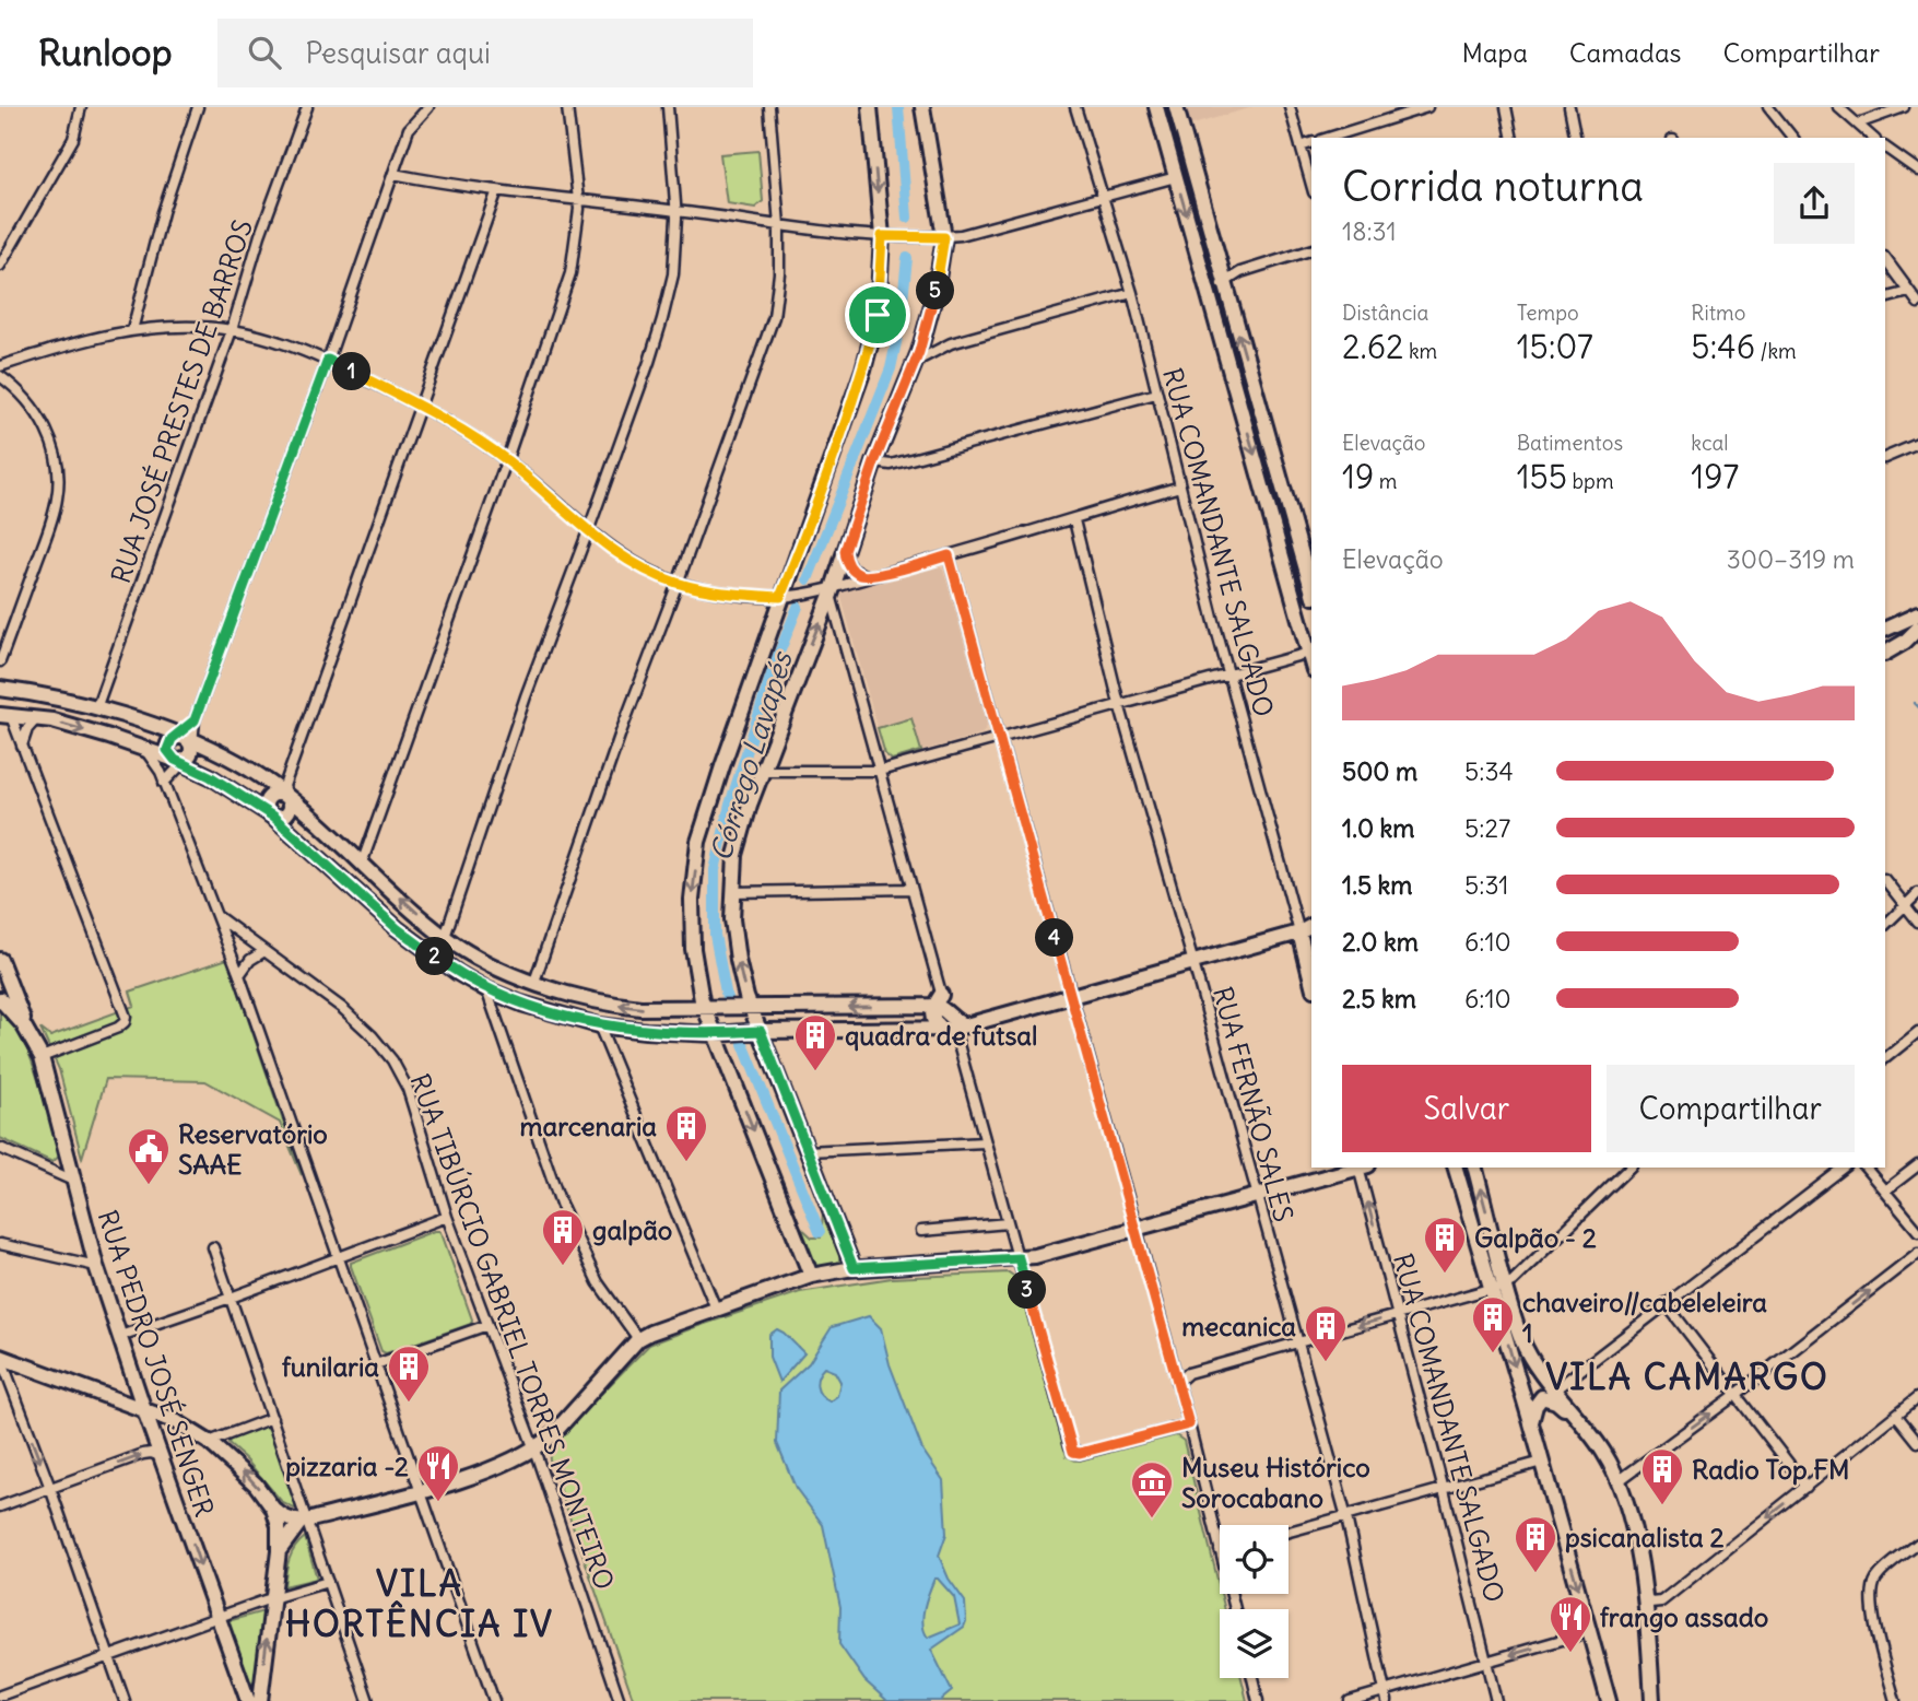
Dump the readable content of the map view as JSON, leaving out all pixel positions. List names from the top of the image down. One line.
{"streets":{"street":["RUA JOSÉ PRESTES DE BARROS","RUA COMANDANTE SALGADO","RUA FERNÃO SALES","RUA TIBÚRCIO GABRIEL TORRES MONTEIRO","RUA PEDRO JOSÉ SENGER"]},"districts":["VILA CAMARGO","VILA HORTÊNCIA IV"],"water":["Córrego Lavapés"],"places":{"building":["quadra de futsal","marcenaria","galpão","Galpão - 2","chaveiro//cabeleleira 1","mecanica","funilaria","Radio Top FM","psicanalista 2"],"public building":["Reservatório SAAE"],"restaurant":["pizzaria -2","frango assado"],"museum":["Museu Histórico Sorocabano"]},"page":{"header":"Runloop","search":"Pesquisar aqui","nav":["Mapa","Camadas","Compartilhar"],"heading":["Corrida noturna","18:31"],"stats":[["Distância","2.62 km"],["Tempo","15:07"],["Ritmo","5:46 /km"],["Elevação","19 m"],["Batimentos","155 bpm"],["kcal","197"]],"pins":["5","1","4","2","3"],"chart":["Elevação","300–319 m"],"list":[{"name":"500 m","note":"5:34"},{"name":"1.0 km","note":"5:27"},{"name":"1.5 km","note":"5:31"},{"name":"2.0 km","note":"6:10"},{"name":"2.5 km","note":"6:10"}],"buttons":["Salvar","Compartilhar"]}}
